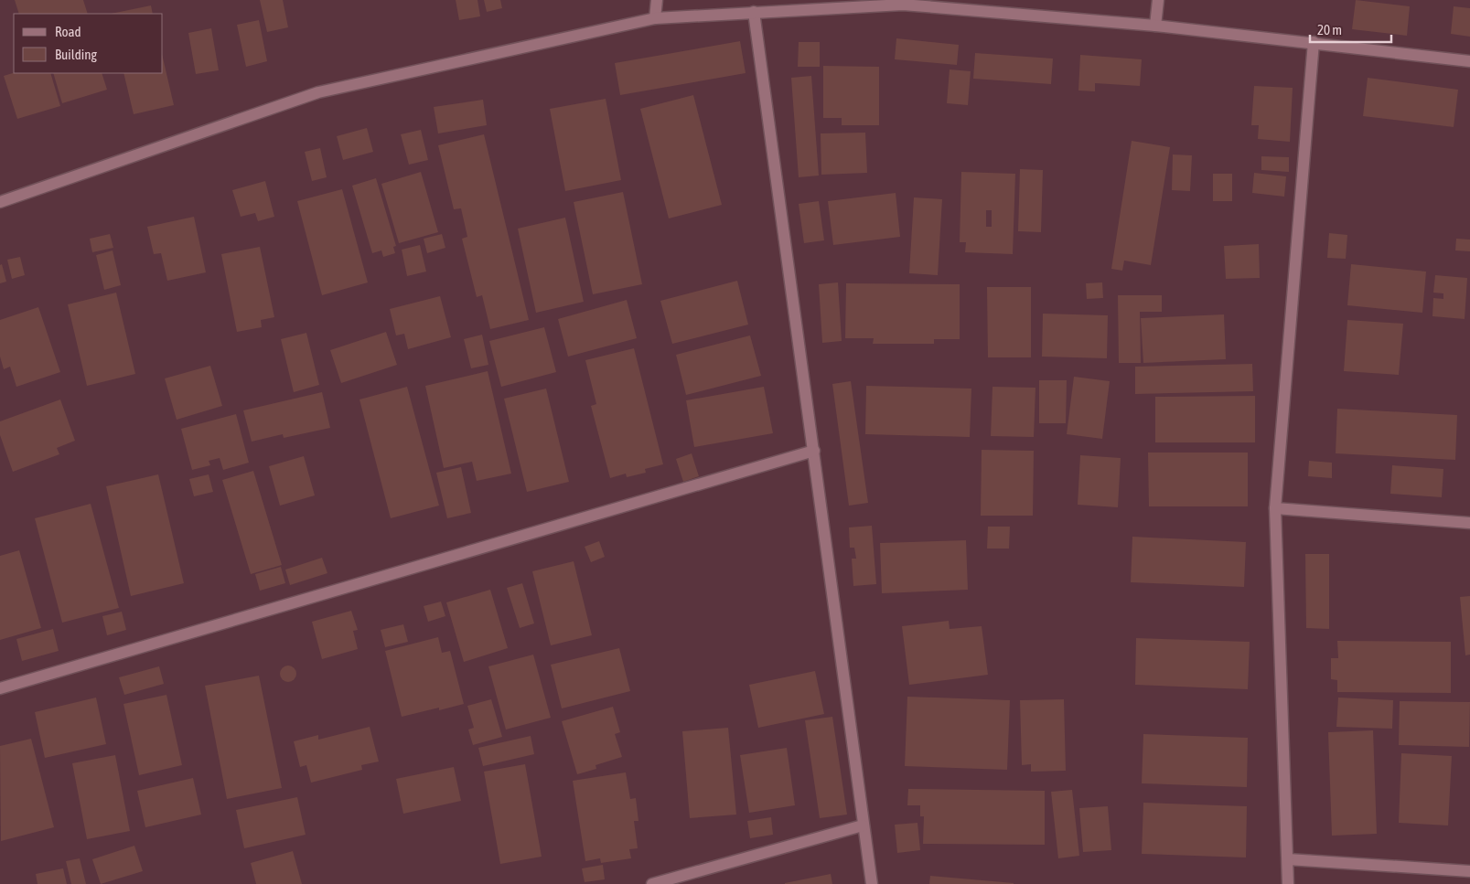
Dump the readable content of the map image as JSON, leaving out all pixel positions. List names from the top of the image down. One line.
{"legend":["Road","Building"],"scale_bar":"20 m"}
